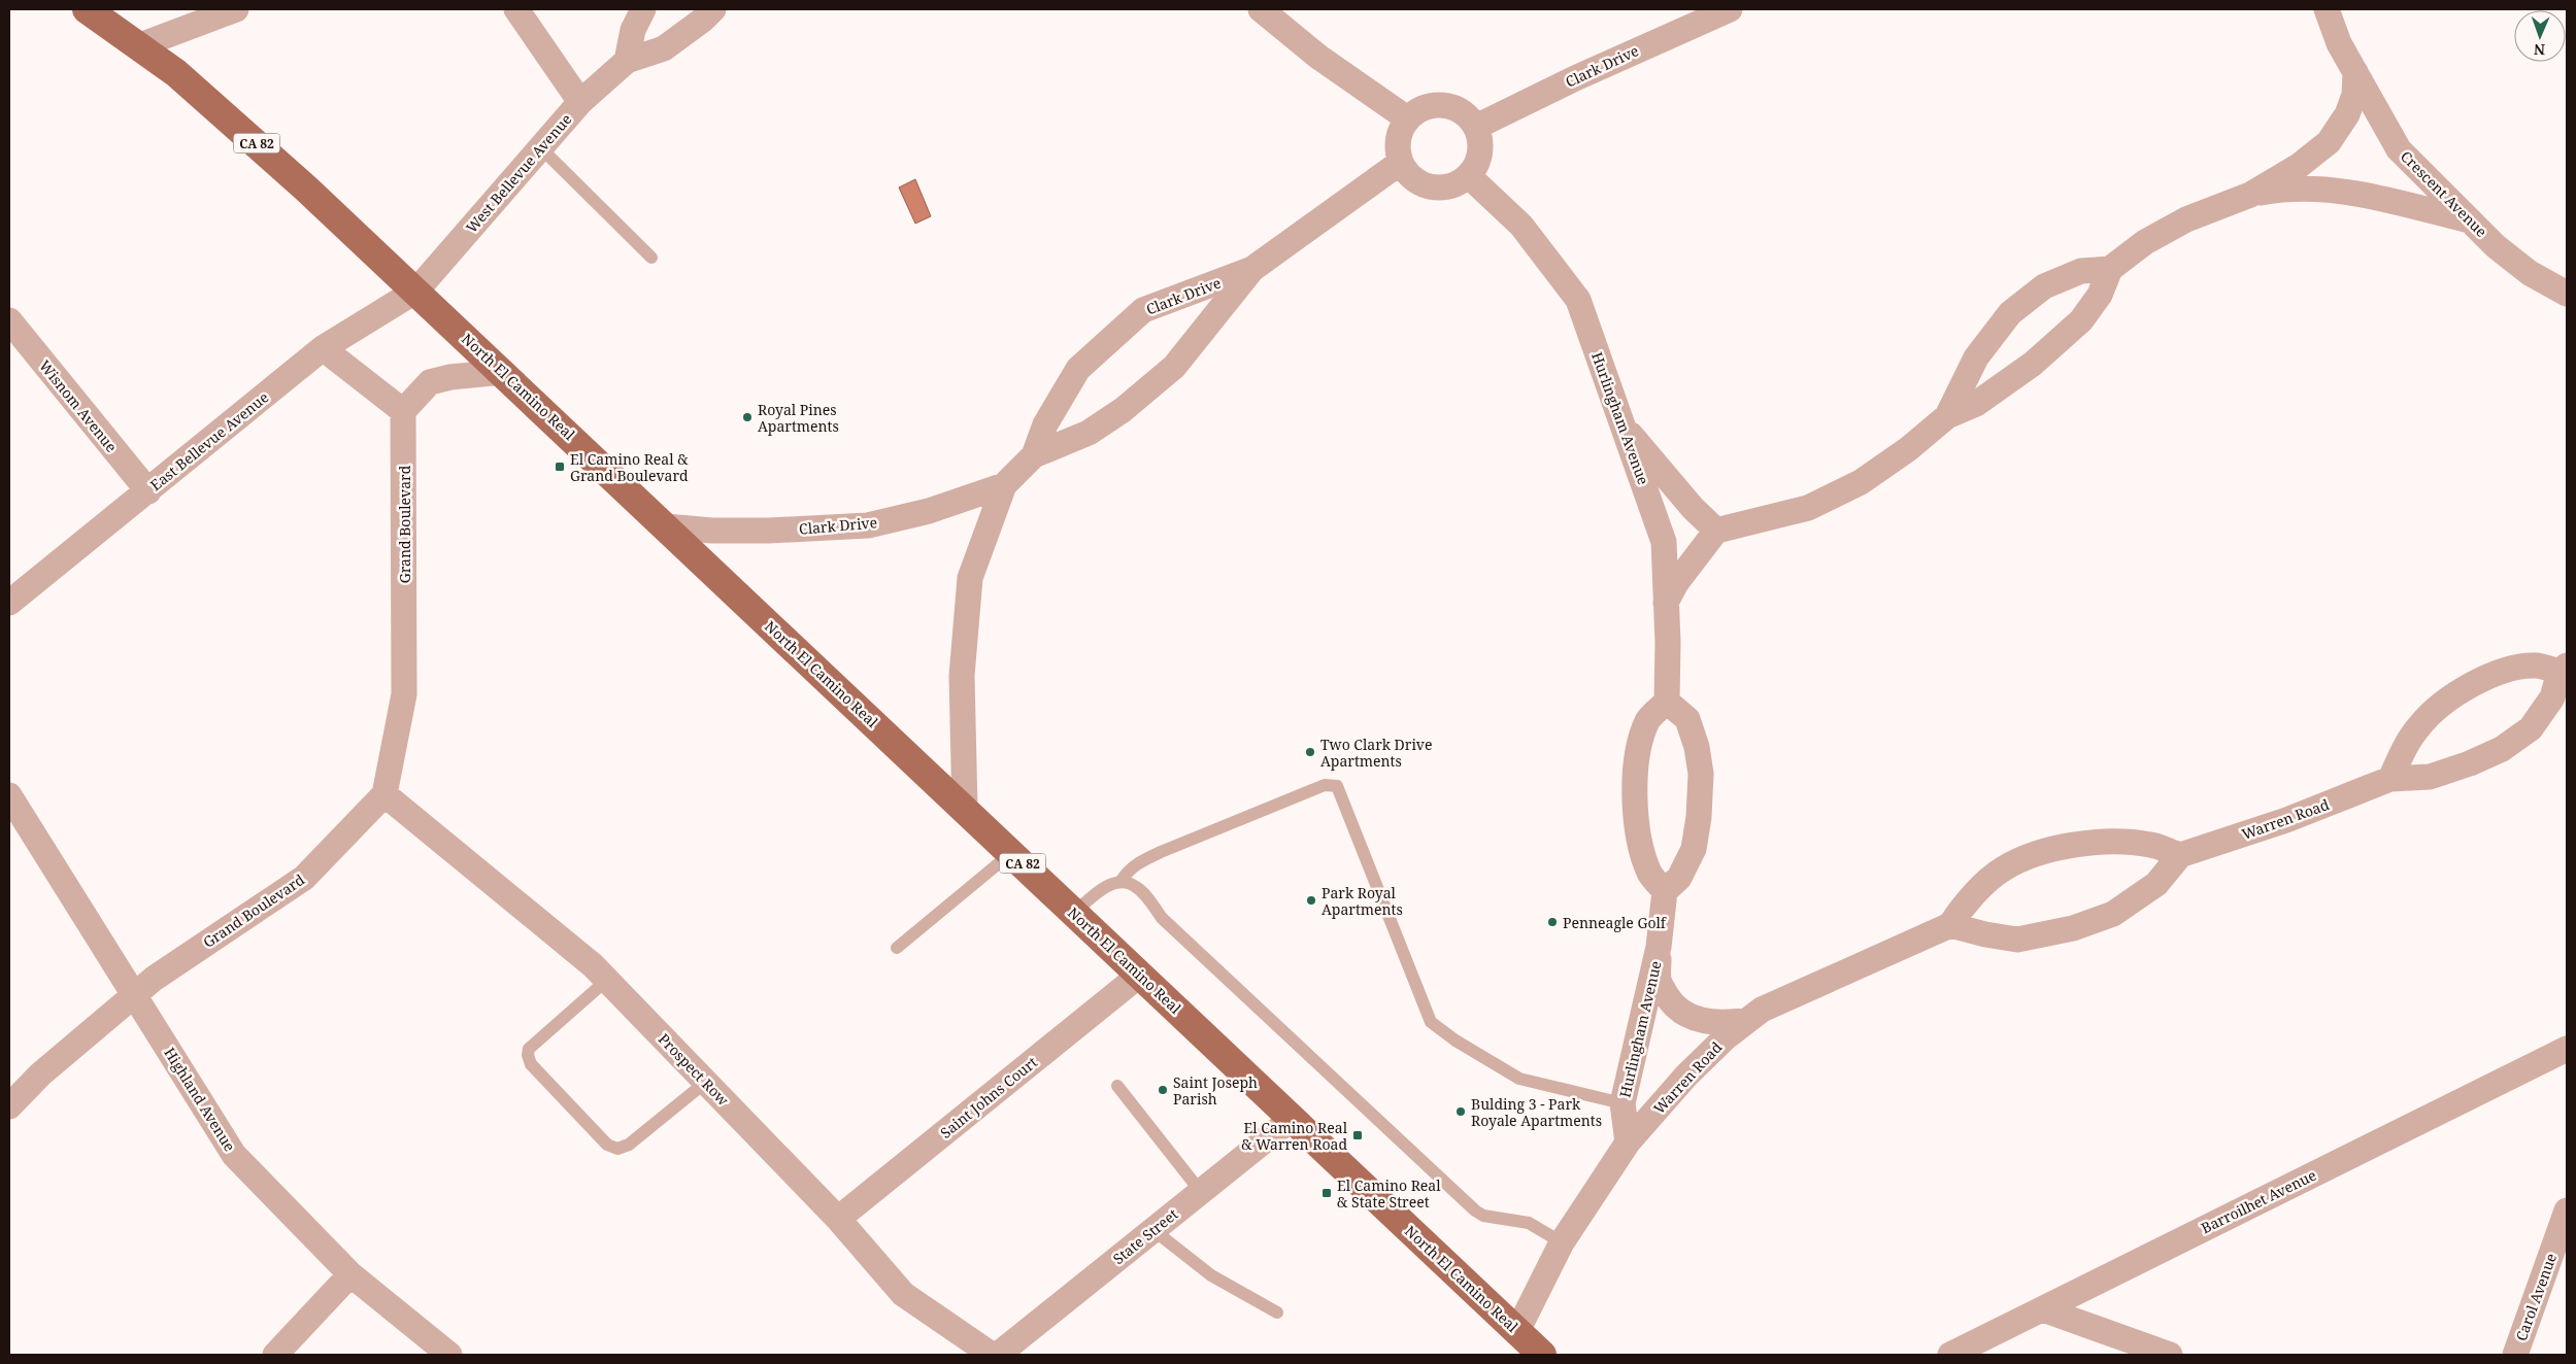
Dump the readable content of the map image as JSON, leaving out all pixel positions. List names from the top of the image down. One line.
{"streets":{"main road":["CA 82","North El Camino Real"],"street":["Clark Drive","West Bellevue Avenue","Crescent Avenue","Wisnom Avenue","Hurlingham Avenue","East Bellevue Avenue","Grand Boulevard","Warren Road","Prospect Row","Saint Johns Court","Highland Avenue","Barroilhet Avenue","State Street","Carol Avenue"]},"crossings":[["Clark Drive","North El Camino Real"],["Clark Drive","Hurlingham Avenue"],["West Bellevue Avenue","North El Camino Real"],["West Bellevue Avenue","East Bellevue Avenue"],["North El Camino Real","East Bellevue Avenue"],["North El Camino Real","Warren Road"],["North El Camino Real","Saint Johns Court"],["North El Camino Real","State Street"],["Wisnom Avenue","East Bellevue Avenue"],["Hurlingham Avenue","Warren Road"],["Grand Boulevard","Prospect Row"],["Grand Boulevard","Highland Avenue"],["Prospect Row","Saint Johns Court"]],"places":{"other":["Royal Pines Apartments","Two Clark Drive Apartments","Park Royal Apartments","Penneagle Golf","Saint Joseph Parish","Bulding 3 - Park Royale Apartments"],"transit":["El Camino Real & Grand Boulevard","El Camino Real & Warren Road","El Camino Real & State Street"]},"north":"bottom"}
